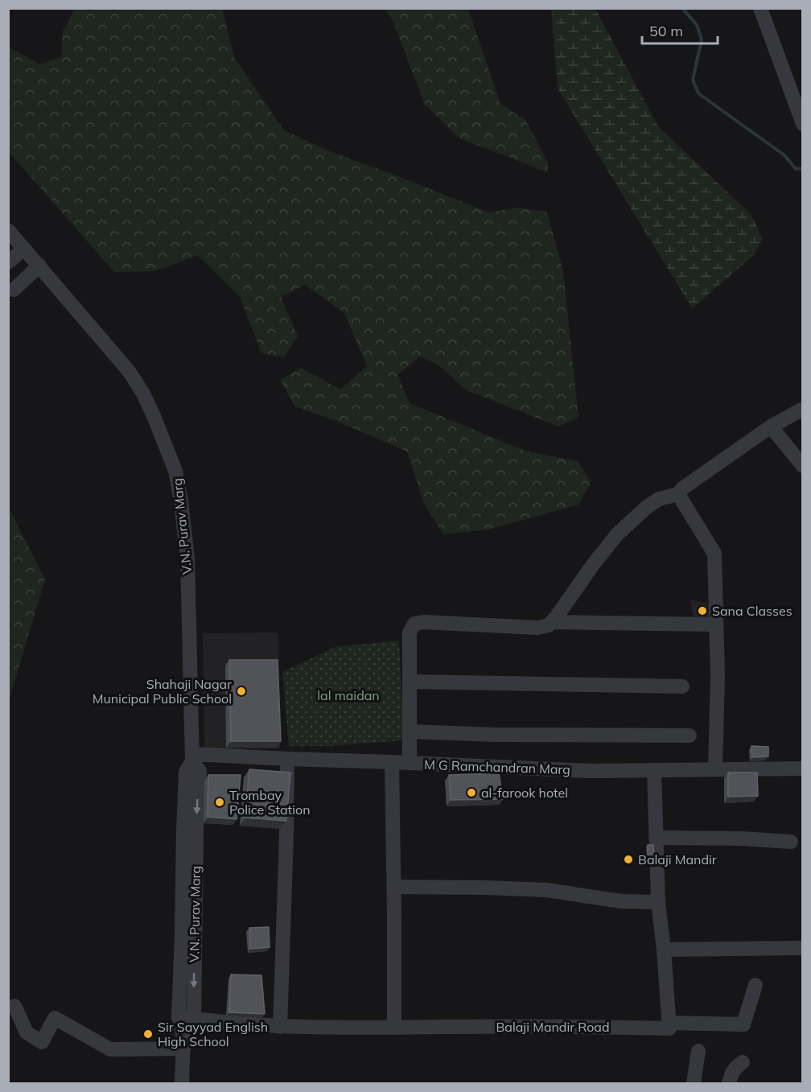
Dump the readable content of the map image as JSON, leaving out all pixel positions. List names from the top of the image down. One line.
{"streets":{"street":["V.N. Purav Marg","M G Ramchandran Marg","Balaji Mandir Road"]},"crossings":[["V.N. Purav Marg","M G Ramchandran Marg"],["V.N. Purav Marg","Balaji Mandir Road"]],"parks":["lal maidan"],"places":["Sana Classes","Shahaji Nagar Municipal Public School","al-farook hotel","Trombay Police Station","Balaji Mandir","Sir Sayyad English High School"],"scale_bar":"50 m"}
